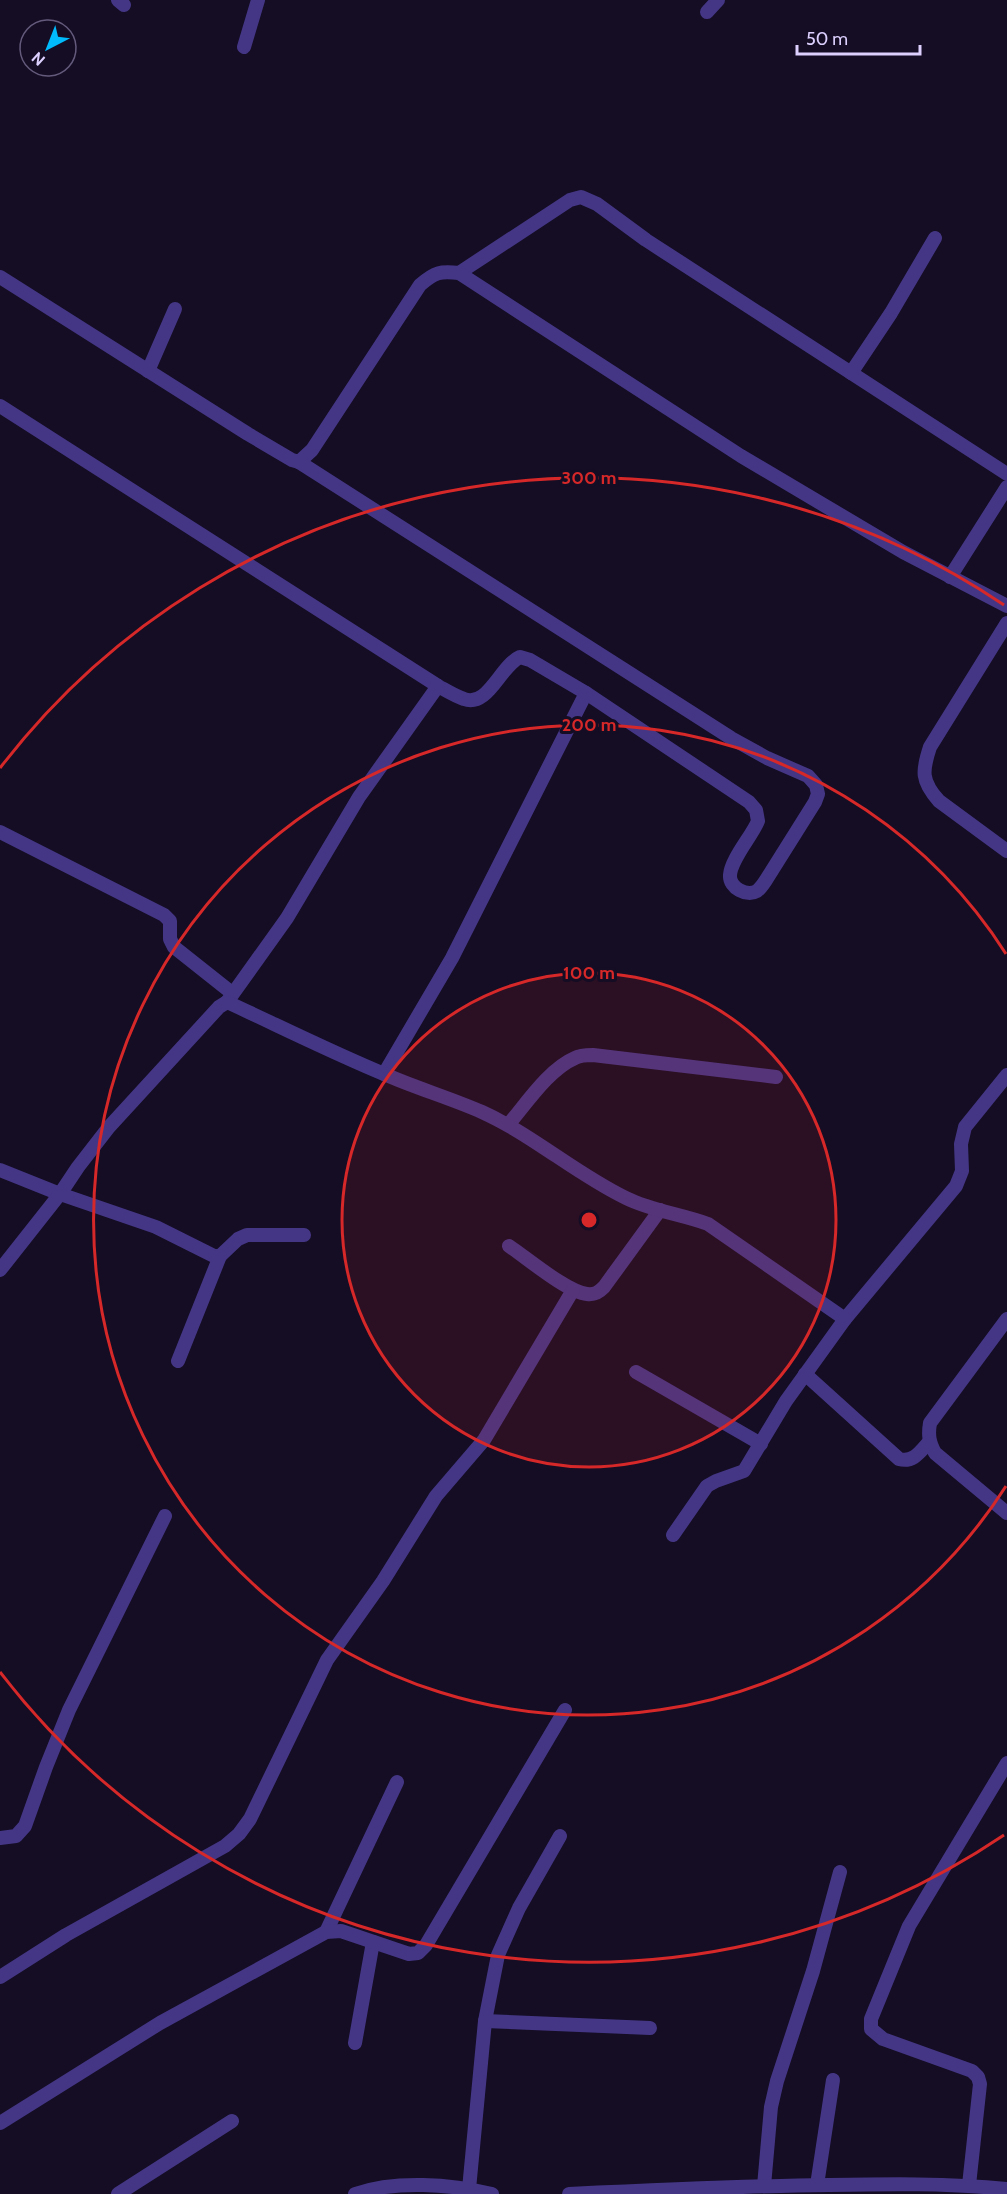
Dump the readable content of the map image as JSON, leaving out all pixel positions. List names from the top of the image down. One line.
{"scale_bar":"50 m","north":"bottom left","rings":["300 m","200 m","100 m"]}
